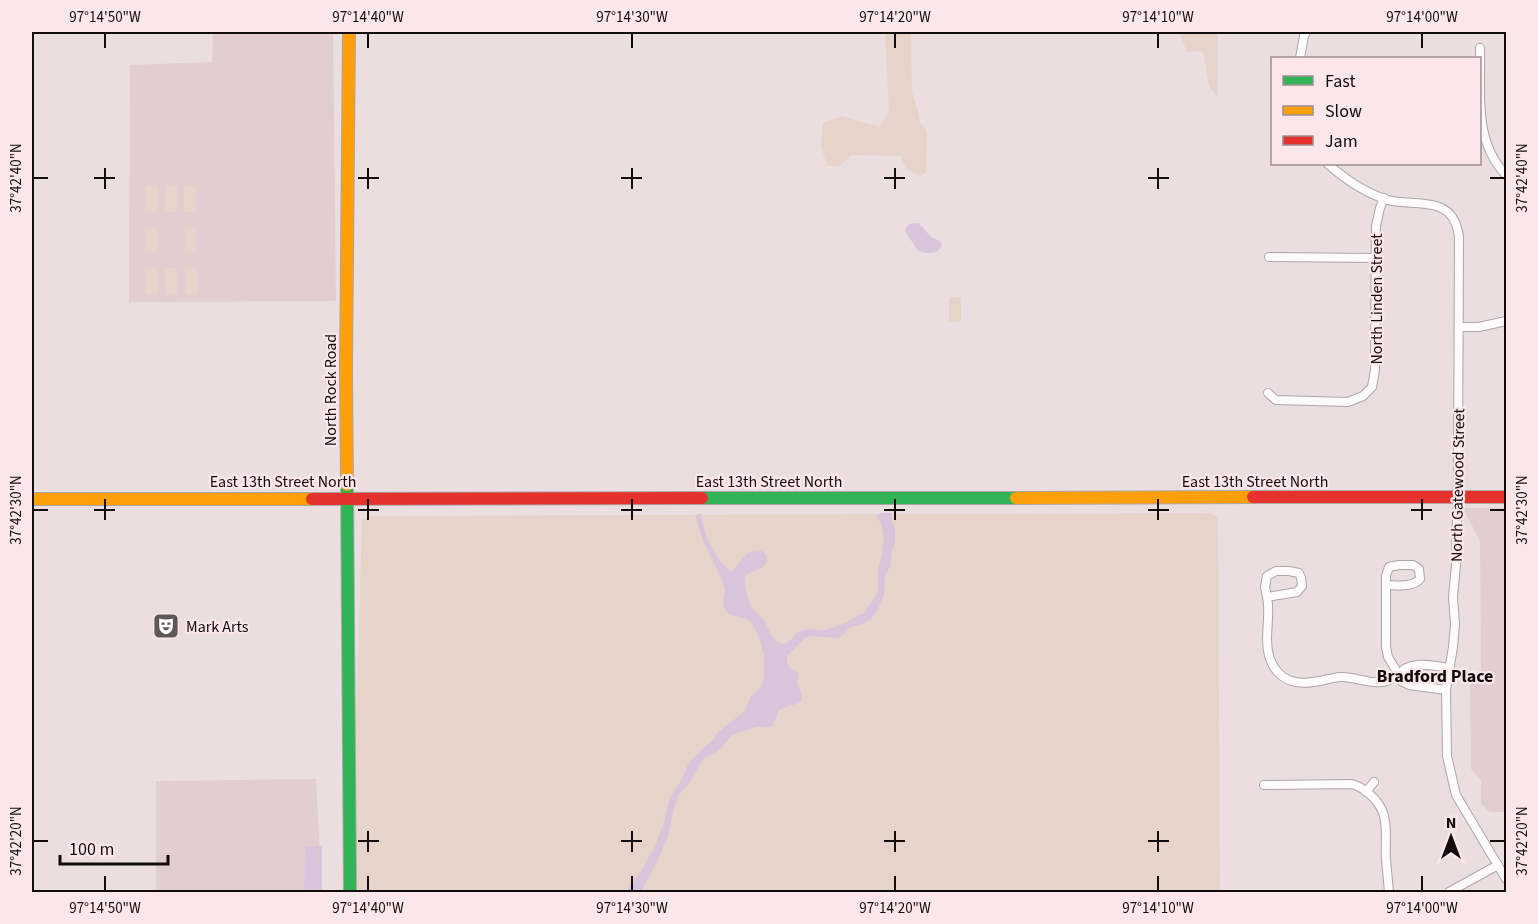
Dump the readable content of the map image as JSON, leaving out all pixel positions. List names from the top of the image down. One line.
{"streets":{"main road":["North Rock Road","East 13th Street North"],"street":["North Linden Street","North Gatewood Street"]},"crossings":[["North Linden Street","North Gatewood Street"],["North Rock Road","East 13th Street North"],["East 13th Street North","North Gatewood Street"]],"districts":["Bradford Place"],"places":{"theatre":["Mark Arts"]},"legend":["Fast","Slow","Jam"],"scale_bar":"100 m","north":"top","coordinates":["97°14'50\"W","97°14'40\"W","97°14'30\"W","97°14'20\"W","97°14'10\"W","97°14'00\"W","37°42'40\"N","37°42'30\"N","37°42'20\"N"]}
